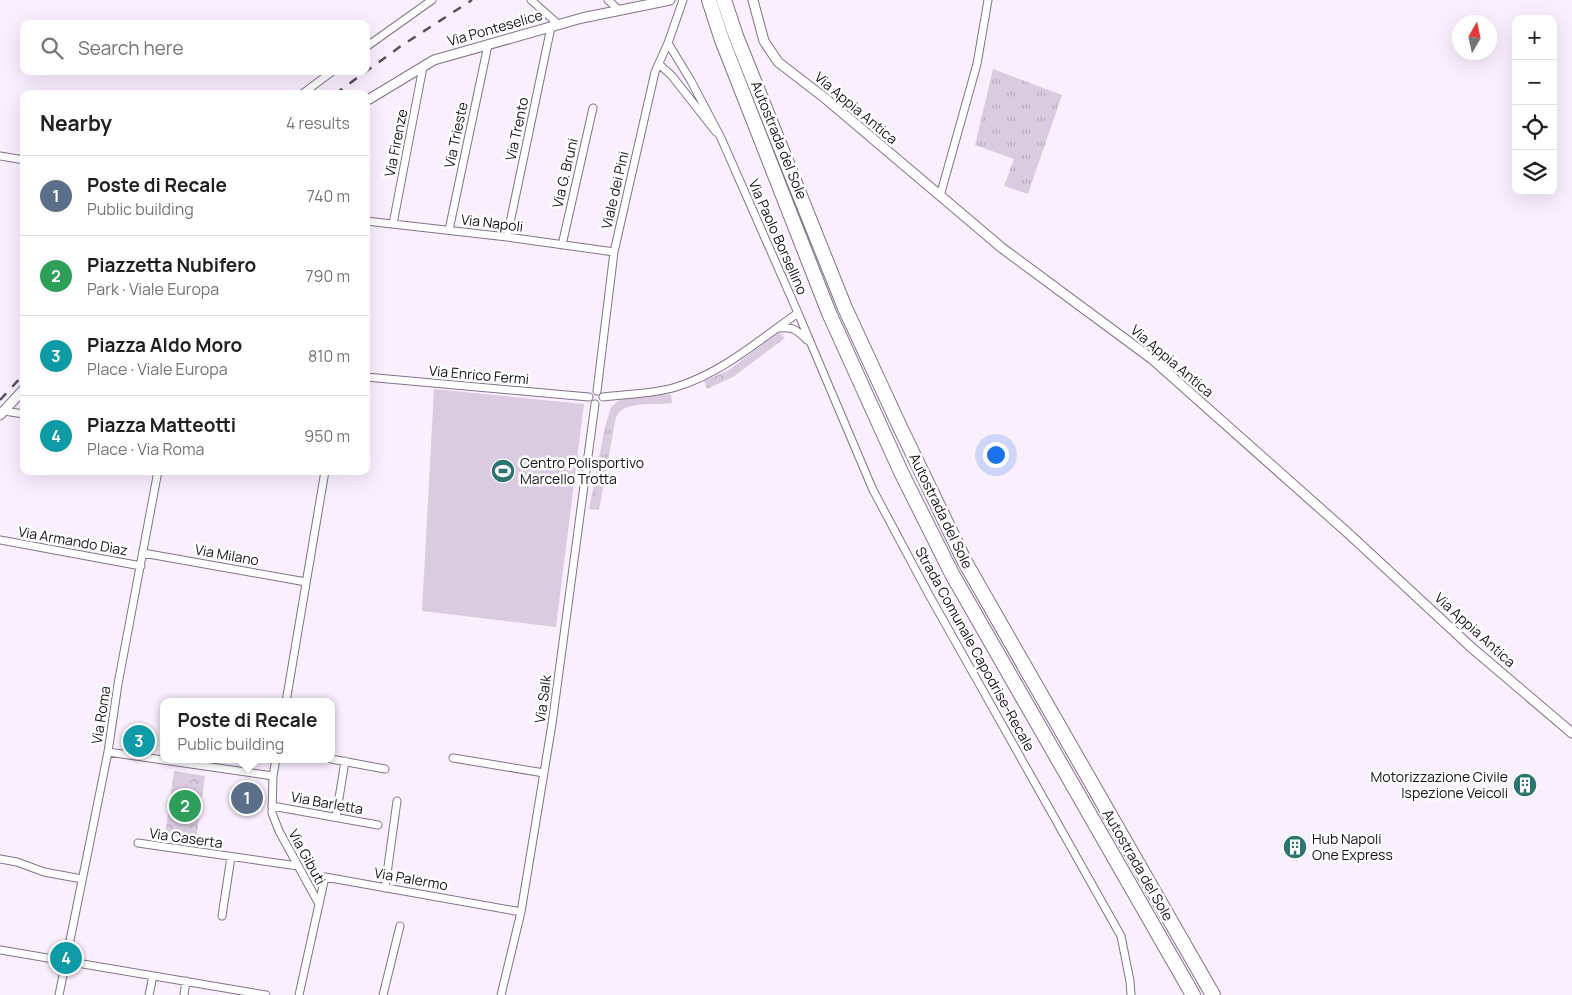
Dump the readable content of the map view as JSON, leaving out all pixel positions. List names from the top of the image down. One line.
{"streets":{"highway":["Autostrada del Sole"],"street":["Via Ponteselice","Via Appia Antica","Via Trento","Via Trieste","Via Firenze","Via G. Bruni","Viale dei Pini","Via Napoli","Via Paolo Borsellino","Via Enrico Fermi","Via Armando Dìaz","Via Milano","Strada Comunale Capodrise-Recale","Via Salk","Via Roma","Via Barletta","Via Caserta","Via Gibuti","Via Palermo"]},"crossings":[["Via Ponteselice","Via Trento"],["Via Ponteselice","Via Trieste"],["Via Ponteselice","Via Firenze"],["Via Trento","Via Napoli"],["Via Trieste","Via Napoli"],["Via Firenze","Via Napoli"],["Via G. Bruni","Via Napoli"],["Viale dei Pini","Via Napoli"],["Viale dei Pini","Via Paolo Borsellino"],["Viale dei Pini","Via Enrico Fermi"],["Viale dei Pini","Via Salk"],["Via Paolo Borsellino","Via Enrico Fermi"],["Via Paolo Borsellino","Strada Comunale Capodrise-Recale"],["Via Paolo Borsellino","Via Salk"],["Via Enrico Fermi","Via Salk"],["Via Armando Dìaz","Via Roma"],["Via Milano","Via Roma"],["Via Salk","Via Palermo"],["Via Barletta","Via Gibuti"],["Via Caserta","Via Gibuti"],["Via Gibuti","Via Palermo"]],"places":{"sports":["Centro Polisportivo Marcello Trotta"],"building":["Motorizzazione Civile Ispezione Veicoli","Hub Napoli One Express"]},"north":"top","page":{"map_buttons":["+","−"],"search":"Search here","heading":["Nearby","4 results"],"list":[{"mark":"1","name":"Poste di Recale","note":"Public building","value":"740 m"},{"mark":"2","name":"Piazzetta Nubifero","note":"Park · Viale Europa","value":"790 m"},{"mark":"3","name":"Piazza Aldo Moro","note":"Place · Viale Europa","value":"810 m"},{"mark":"4","name":"Piazza Matteotti","note":"Place · Via Roma","value":"950 m"}],"popup":["Poste di Recale","Public building"],"pins":["3","1","2","4"]}}
